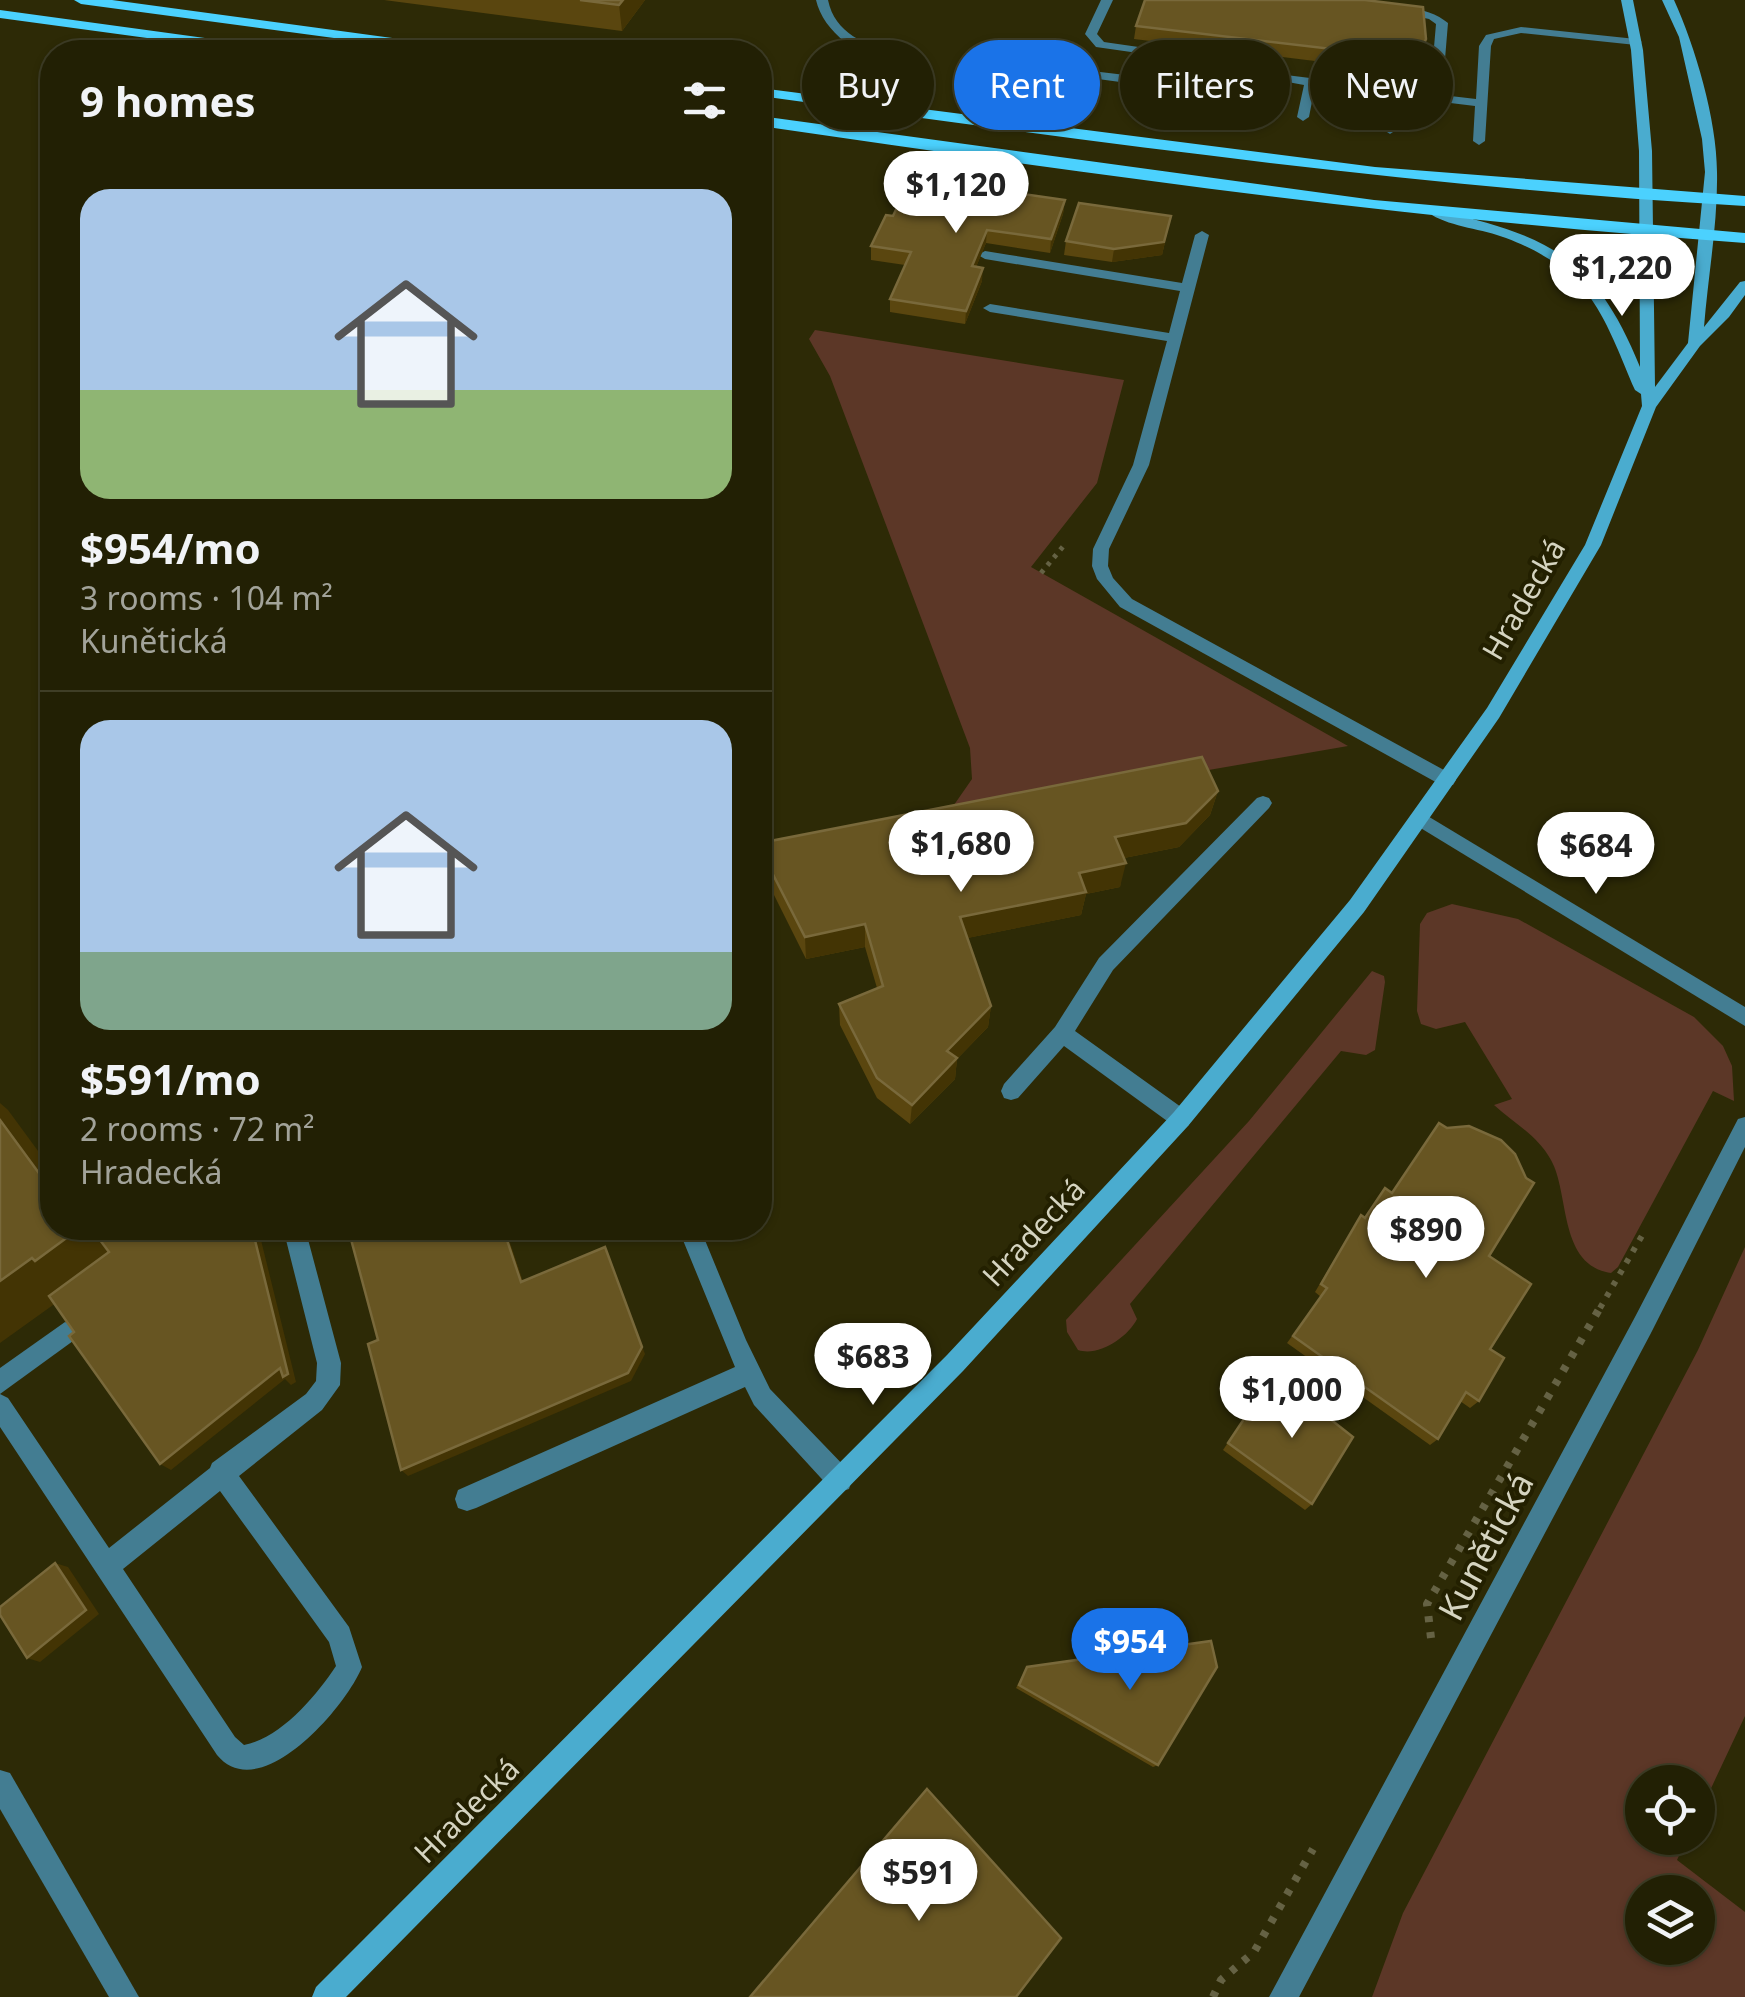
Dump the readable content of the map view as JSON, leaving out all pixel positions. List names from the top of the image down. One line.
{"streets":{"main road":["Hradecká"],"street":["Kunětická"]},"page":{"chip":["Buy","Rent","Filters","New"],"heading":"9 homes","price":["$1,120","$1,220","$1,680","$684","$890","$683","$1,000","$954","$591"],"list":[{"name":"$954/mo","note":"3 rooms · 104 m² · Kunětická"},{"name":"$591/mo","note":"2 rooms · 72 m² · Hradecká"}]}}
